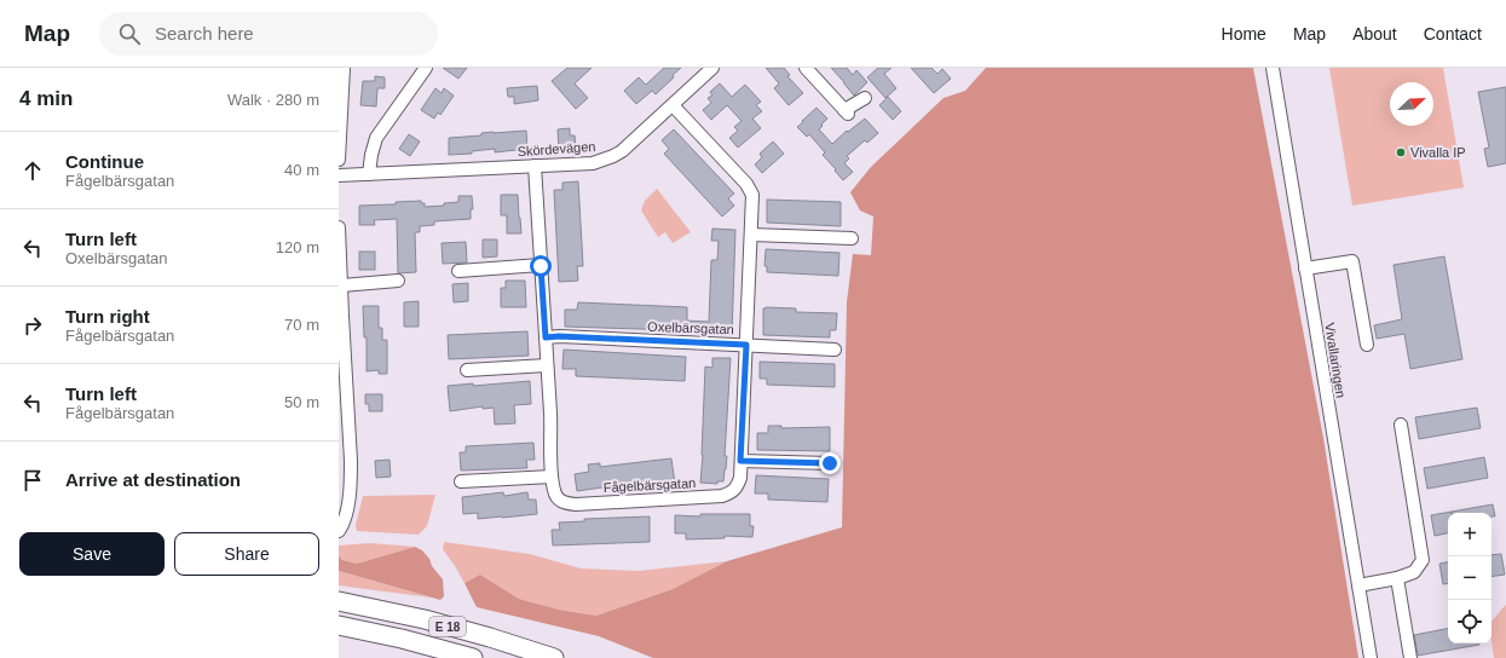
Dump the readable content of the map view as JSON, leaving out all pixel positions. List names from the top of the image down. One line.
{"streets":{"highway":["E 18"],"street":["Skördevägen","Oxelbärsgatan","Vivallaringen","Fågelbärsgatan"]},"crossings":[["Skördevägen","Fågelbärsgatan"],["Oxelbärsgatan","Fågelbärsgatan"]],"places":["Vivalla IP"],"north":"top right","page":{"header":"Map","search":"Search here","nav":["Home","Map","About","Contact"],"heading":["4 min","Walk · 280 m"],"list":[["Continue","Fågelbärsgatan","40 m"],["Turn left","Oxelbärsgatan","120 m"],["Turn right","Fågelbärsgatan","70 m"],["Turn left","Fågelbärsgatan","50 m"],"Arrive at destination"],"map_buttons":["+","−"],"buttons":["Save","Share"]}}
